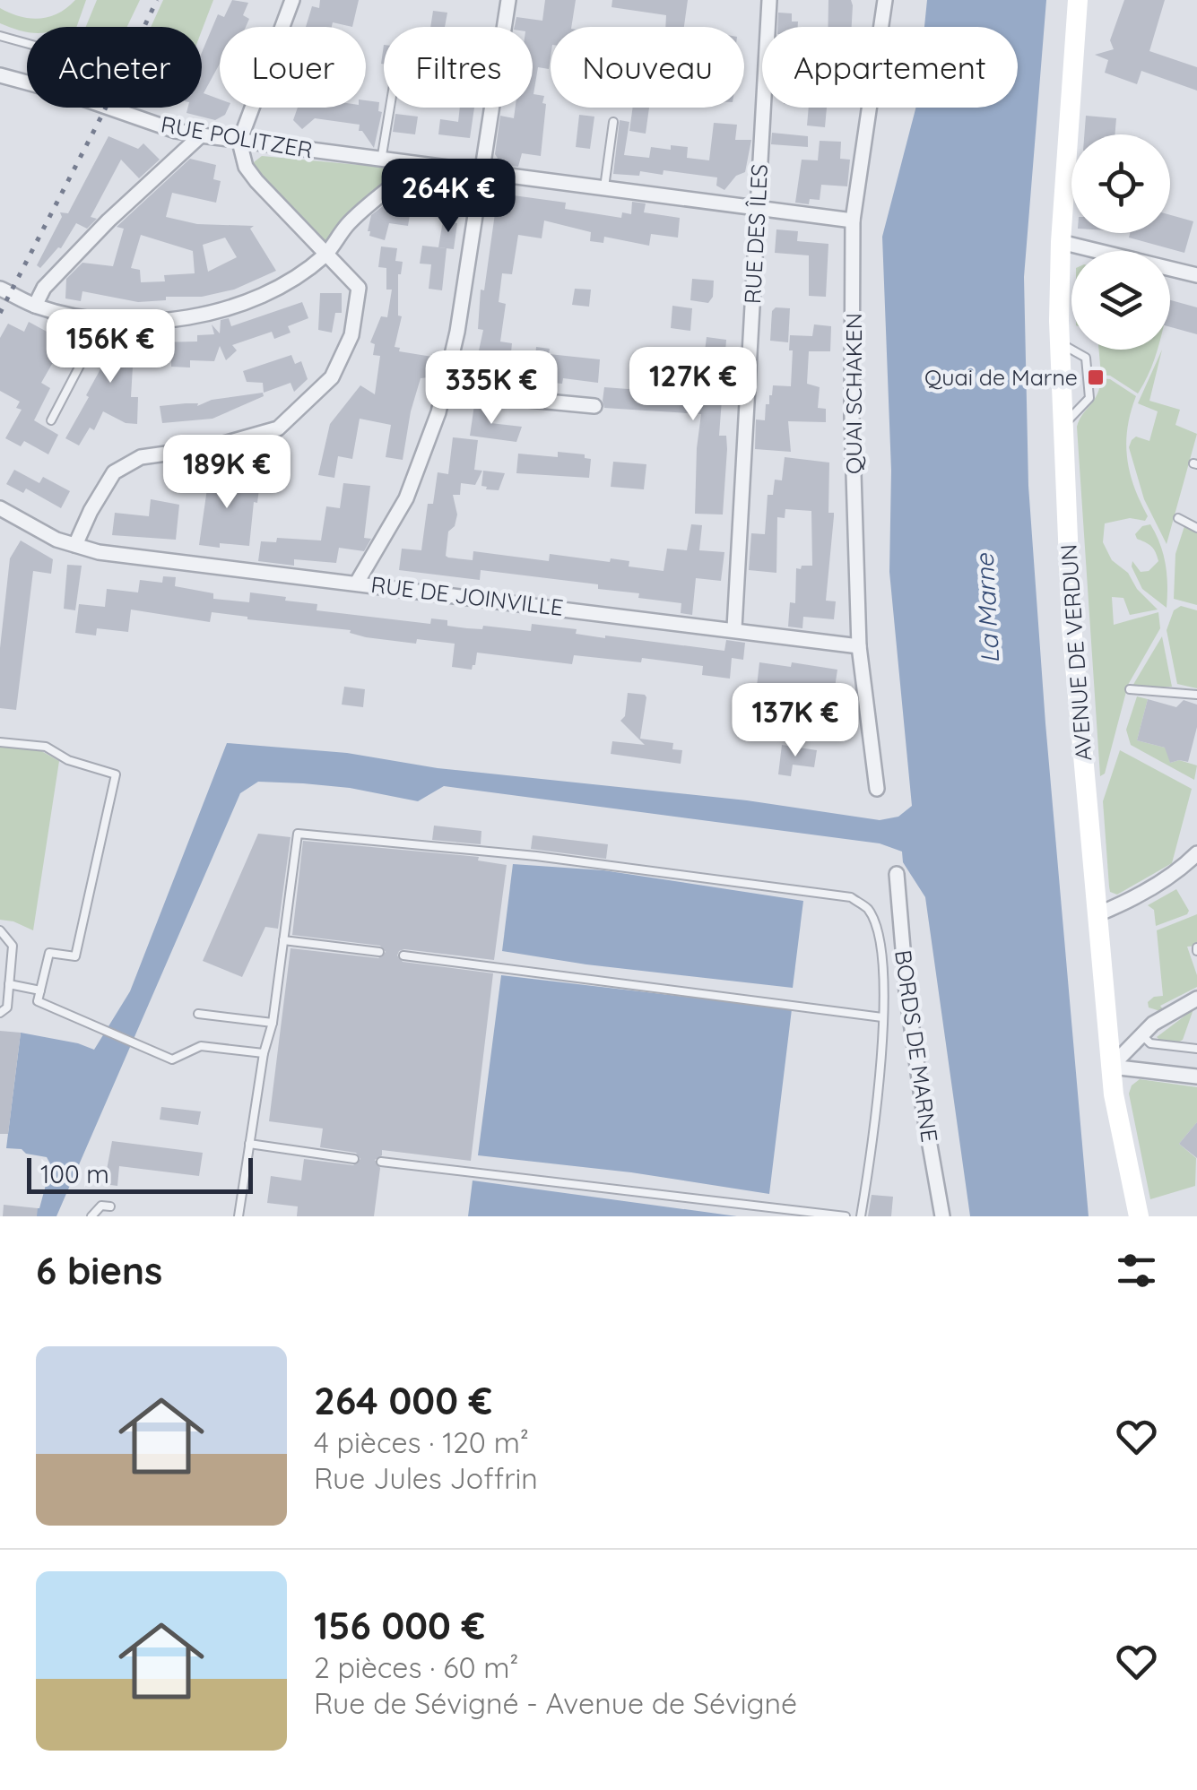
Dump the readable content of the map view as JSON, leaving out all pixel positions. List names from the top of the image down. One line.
{"streets":{"street":["RUE POLITZER","RUE DES ÎLES","QUAI SCHAKEN","RUE DE JOINVILLE","AVENUE DE VERDUN","BORDS DE MARNE"]},"crossings":[["RUE POLITZER","RUE DES ÎLES"],["RUE POLITZER","QUAI SCHAKEN"],["RUE DES ÎLES","RUE DE JOINVILLE"],["QUAI SCHAKEN","RUE DE JOINVILLE"]],"water":["La Marne"],"places":{"transit":["Quai de Marne"]},"scale_bar":"100 m","page":{"chip":["Acheter","Louer","Filtres","Nouveau","Appartement"],"price":["264K €","156K €","127K €","335K €","189K €","137K €"],"scale":"100 m","heading":"6 biens","list":[{"name":"264 000 €","note":"4 pièces · 120 m² · Rue Jules Joffrin"},{"name":"156 000 €","note":"2 pièces · 60 m² · Rue de Sévigné - Avenue de Sévigné"}]}}
